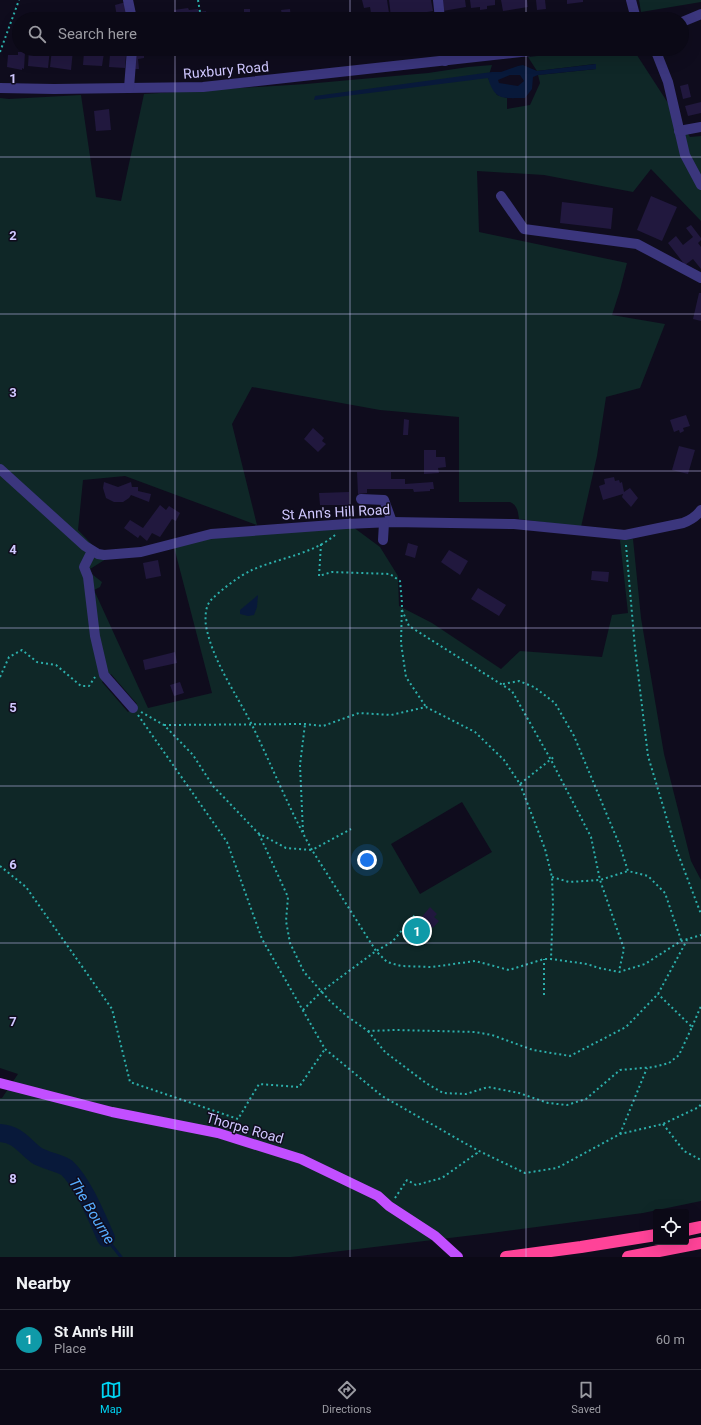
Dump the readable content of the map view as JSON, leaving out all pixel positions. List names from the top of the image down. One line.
{"streets":{"main road":["Thorpe Road"],"street":["Ruxbury Road","St Ann's Hill Road"]},"water":["The Bourne"],"page":{"search":"Search here","pins":"1","heading":"Nearby","list":[{"mark":"1","name":"St Ann's Hill","note":"Place","value":"60 m"}],"nav":["Map","Directions","Saved"]},"grid":{"rows":["1","2","3","4","5","6","7","8"]}}
